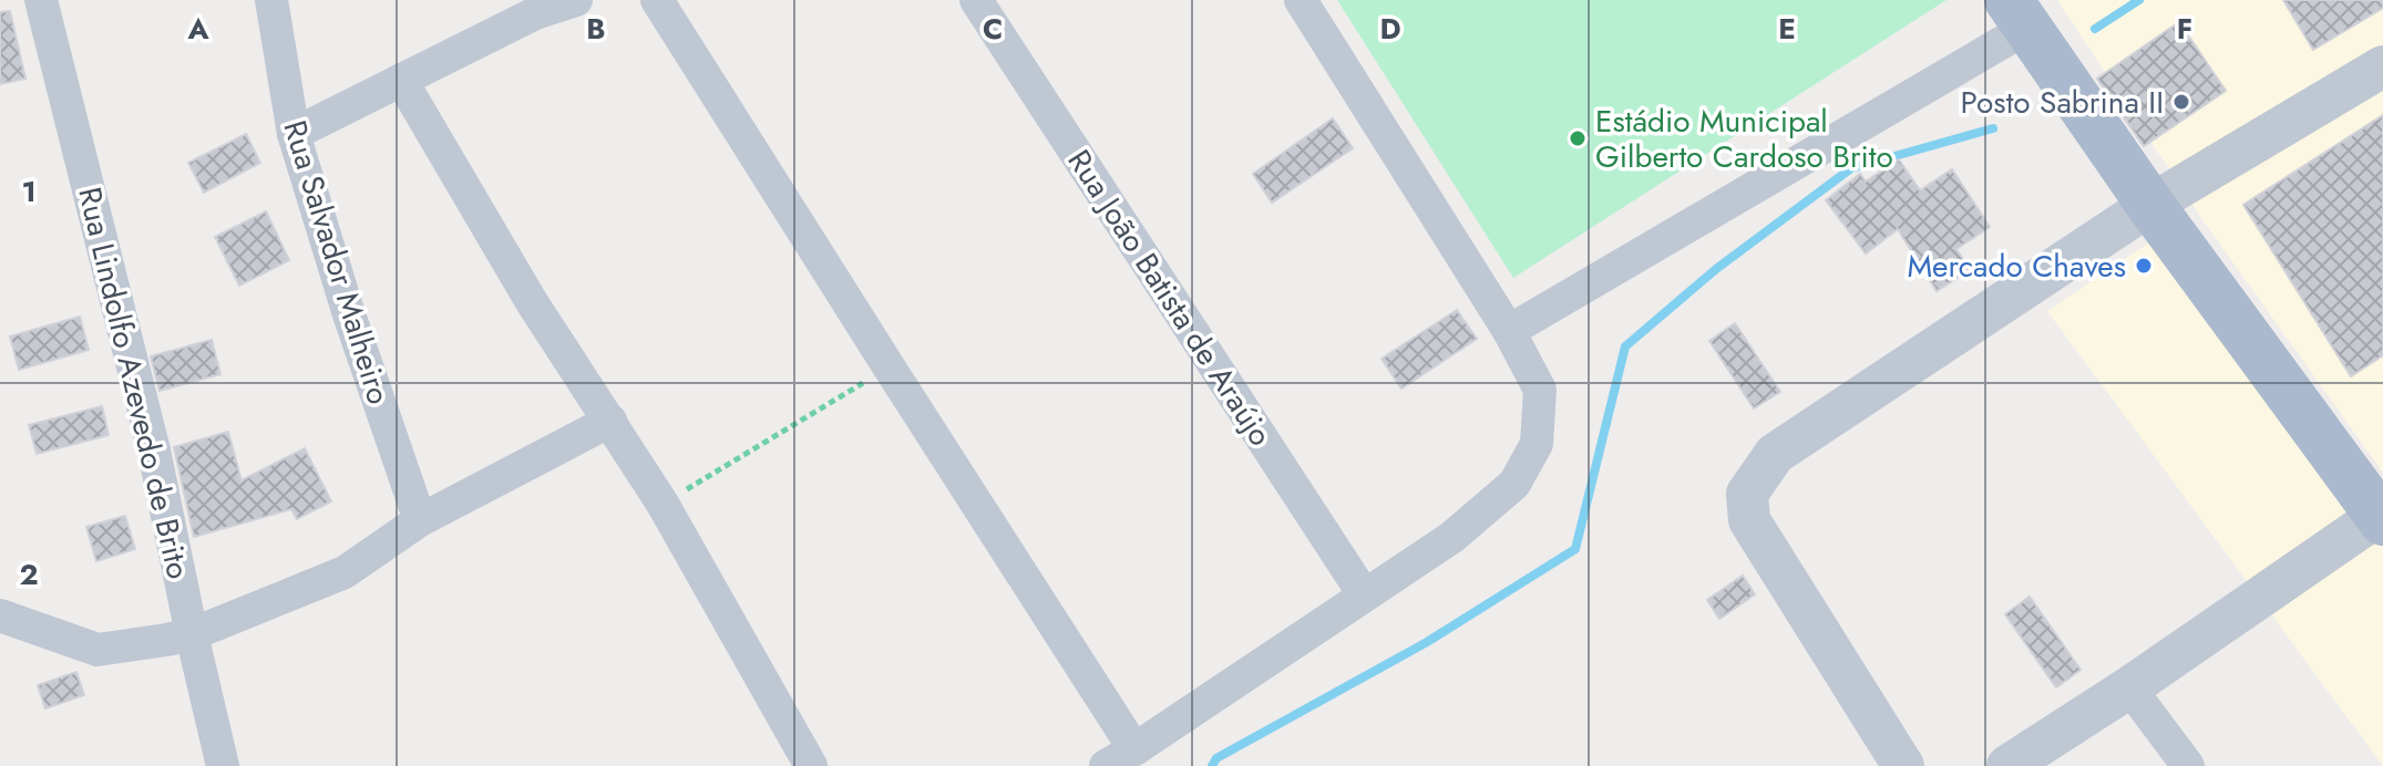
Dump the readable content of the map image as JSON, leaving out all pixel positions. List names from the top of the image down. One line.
{"streets":{"street":["Rua Salvador Malheiro","Rua João Batista de Araújo","Rua Lindolfo Azevedo de Brito"]},"places":["Posto Sabrina II","Estádio Municipal Gilberto Cardoso Brito","Mercado Chaves"],"grid":{"columns":["A","B","C","D","E","F"],"rows":["1","2"]}}
